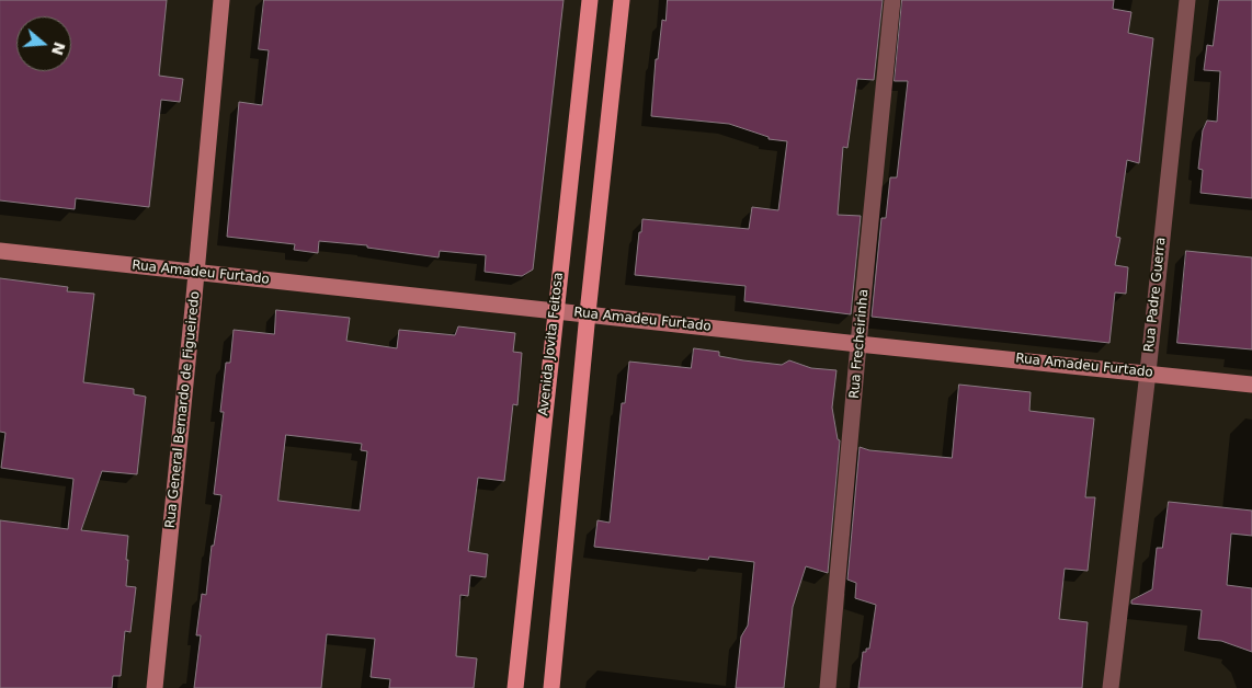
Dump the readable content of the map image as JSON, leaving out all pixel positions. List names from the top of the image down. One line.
{"streets":{"main road":["Avenida Jovita Feitosa"],"street":["Rua Amadeu Furtado","Rua Padre Guerra","Rua Frecheirinha","Rua General Bernardo de Figueiredo"]},"crossings":[["Rua Amadeu Furtado","Rua Padre Guerra"],["Rua Amadeu Furtado","Avenida Jovita Feitosa"],["Rua Amadeu Furtado","Rua Frecheirinha"],["Rua Amadeu Furtado","Rua General Bernardo de Figueiredo"]],"north":"right"}
